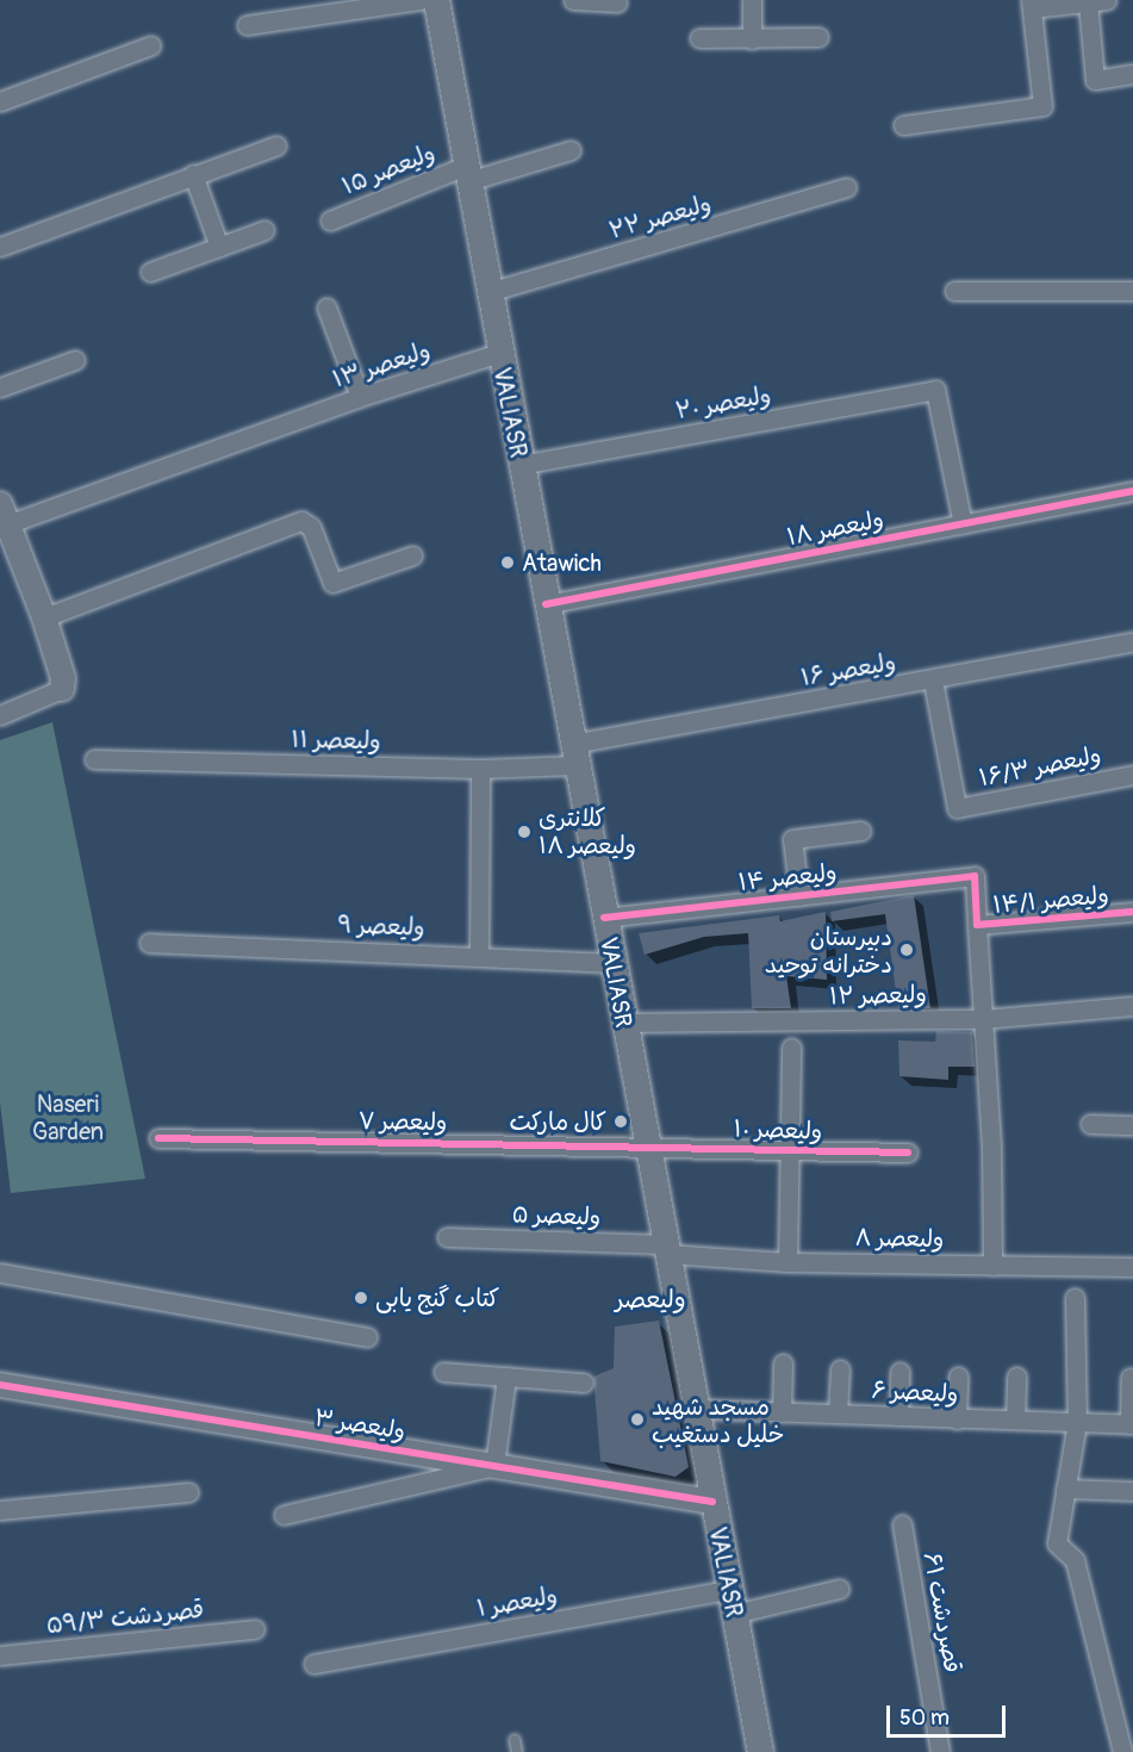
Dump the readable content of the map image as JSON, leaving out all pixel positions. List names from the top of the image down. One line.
{"streets":{"main road":["VALIASR"],"street":["۱۵ ولیعصر","۲۲ ولیعصر","۱۳ ولیعصر","۲۰ ولیعصر","۱۸ ولیعصر","۱۶ ولیعصر","۱۱ ولیعصر","۱۶/۳ ولیعصر","۱۴ ولیعصر","۱۴/۱ ولیعصر","۹ ولیعصر","۱۲ ولیعصر","۷ ولیعصر","۱۰ ولیعصر","۵ ولیعصر","۸ ولیعصر","۶ ولیعصر","۳ ولیعصر","۱ ولیعصر","۶۱ قصردشت","۵۹/۳ قصردشت"]},"crossings":[["۱۵ ولیعصر","VALIASR"],["۲۲ ولیعصر","VALIASR"],["۱۳ ولیعصر","VALIASR"],["۲۰ ولیعصر","VALIASR"],["۲۰ ولیعصر","۱۸ ولیعصر"],["VALIASR","۱۸ ولیعصر"],["VALIASR","۱۶ ولیعصر"],["VALIASR","۱۱ ولیعصر"],["VALIASR","۱۴ ولیعصر"],["VALIASR","۹ ولیعصر"],["VALIASR","۱۲ ولیعصر"],["VALIASR","۷ ولیعصر"],["VALIASR","۱۰ ولیعصر"],["VALIASR","۵ ولیعصر"],["VALIASR","۸ ولیعصر"],["VALIASR","۶ ولیعصر"],["VALIASR","۳ ولیعصر"],["VALIASR","۱ ولیعصر"],["۱۶ ولیعصر","۱۱ ولیعصر"],["۱۶ ولیعصر","۱۶/۳ ولیعصر"],["۱۴ ولیعصر","۱۴/۱ ولیعصر"],["۷ ولیعصر","۱۰ ولیعصر"],["۵ ولیعصر","۸ ولیعصر"]],"districts":["ولیعصر"],"parks":["Naseri Garden"],"places":["Atawich","کلانتری ۱۸ ولیعصر","دبیرستان دخترانه توحید","کال مارکت","کتاب گنج یابی","مسجد شهید خلیل دستغیب"],"scale_bar":"50 m"}
